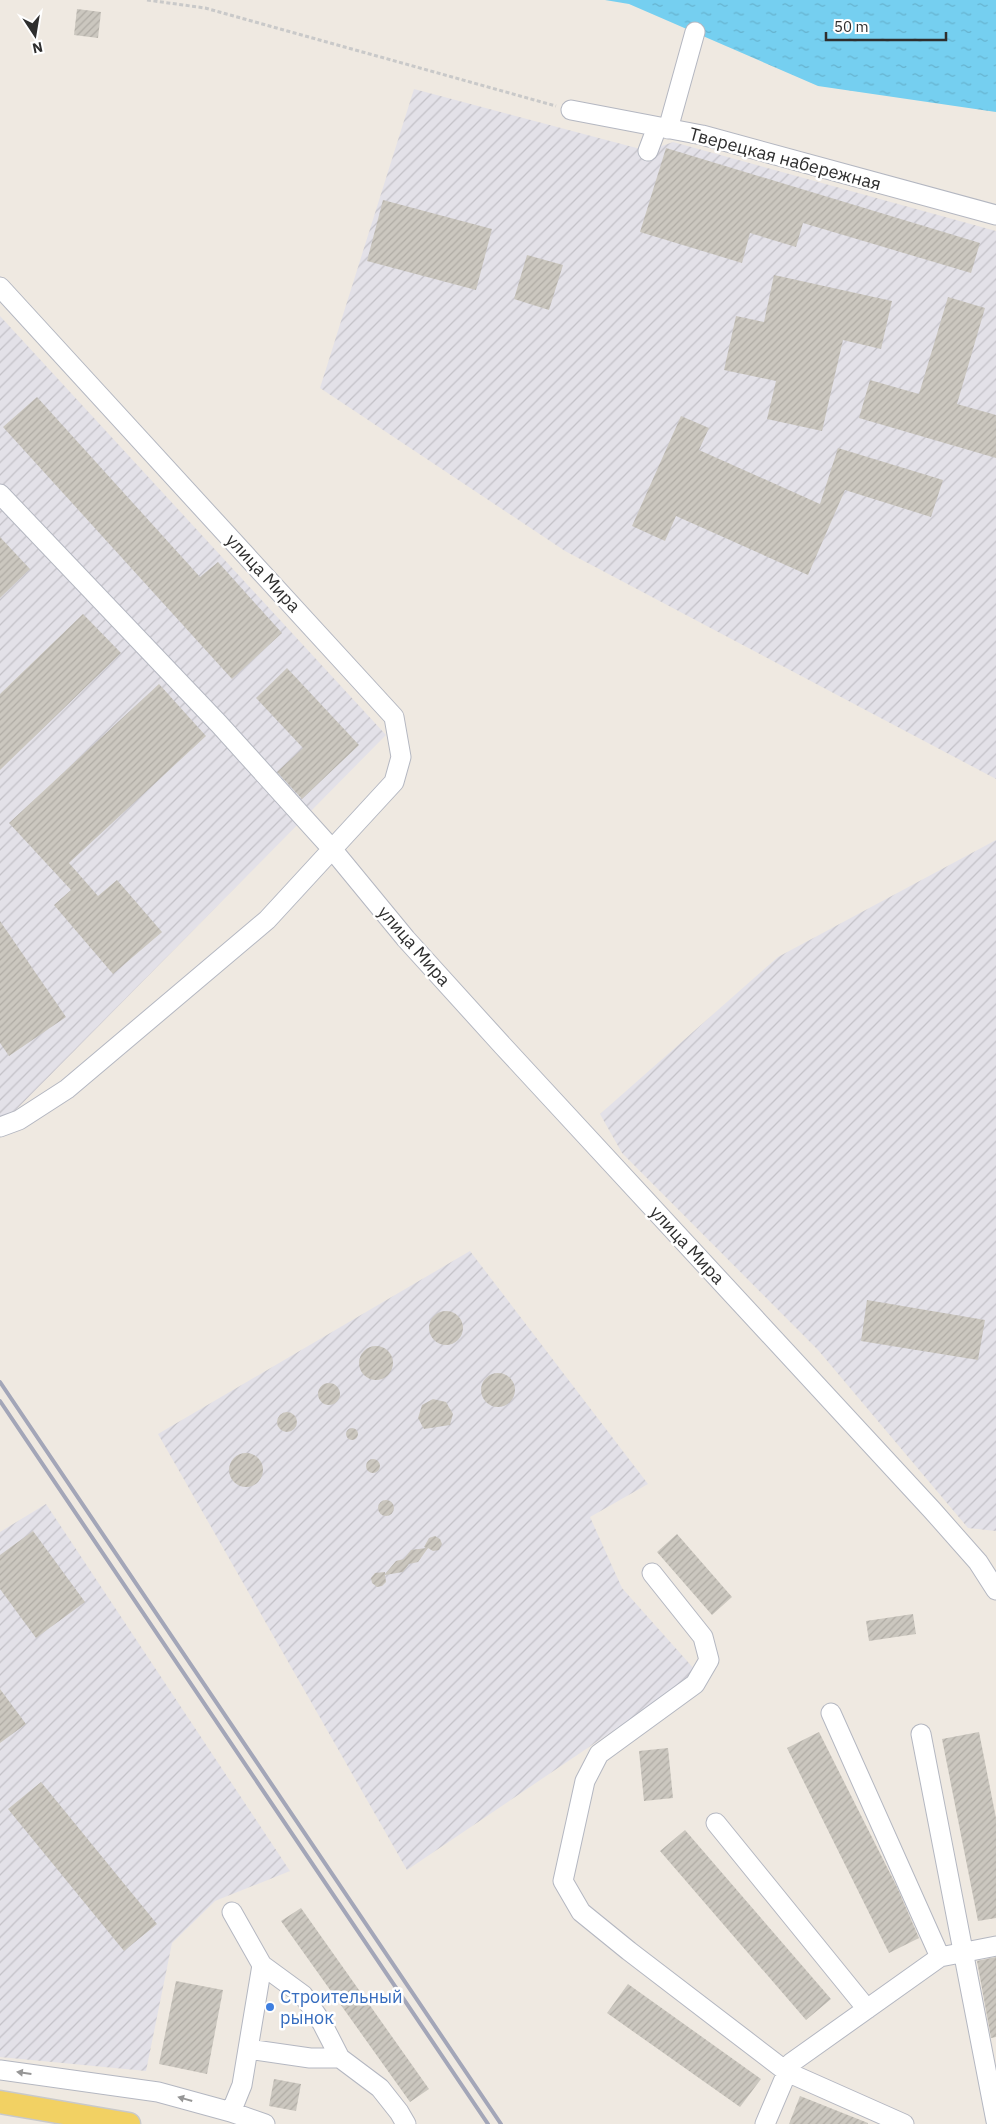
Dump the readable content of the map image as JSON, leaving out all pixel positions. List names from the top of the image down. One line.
{"streets":{"street":["Тверецкая набережная","улица Мира"]},"places":["Строительный рынок"],"scale_bar":"50 m","north":"bottom"}
